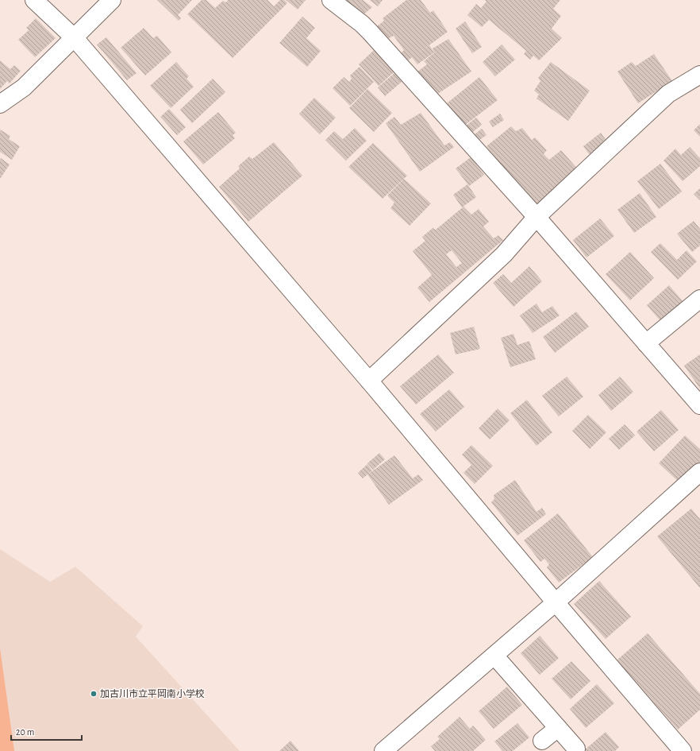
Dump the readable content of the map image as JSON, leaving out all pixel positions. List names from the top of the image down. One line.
{"places":["加古川市立平岡南小学校"],"scale_bar":"20 m"}
